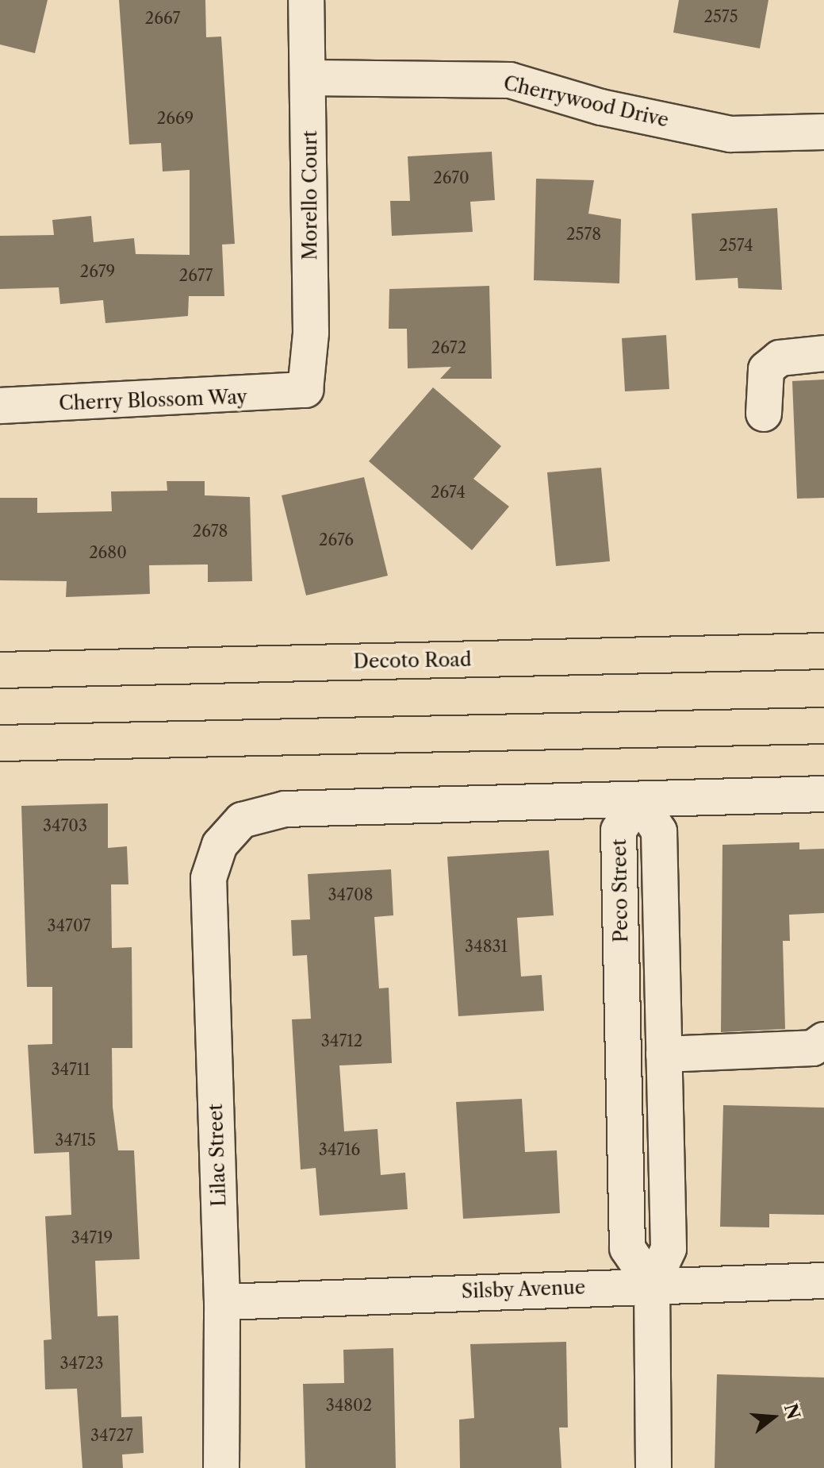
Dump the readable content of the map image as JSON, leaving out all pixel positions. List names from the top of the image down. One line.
{"streets":{"main road":["Decoto Road"],"street":["Cherrywood Drive","Morello Court","Cherry Blossom Way","Peco Street","Lilac Street","Silsby Avenue"]},"crossings":[["Cherrywood Drive","Morello Court"],["Morello Court","Cherry Blossom Way"],["Peco Street","Lilac Street"],["Peco Street","Silsby Avenue"],["Lilac Street","Silsby Avenue"]],"house_numbers":["2575","2667","2669","2670","2578","2574","2679","2677","2672","2674","2678","2676","2680","34703","34708","34707","34831","34712","34711","34715","34716","34719","34723","34802","34727"],"north":"right"}
